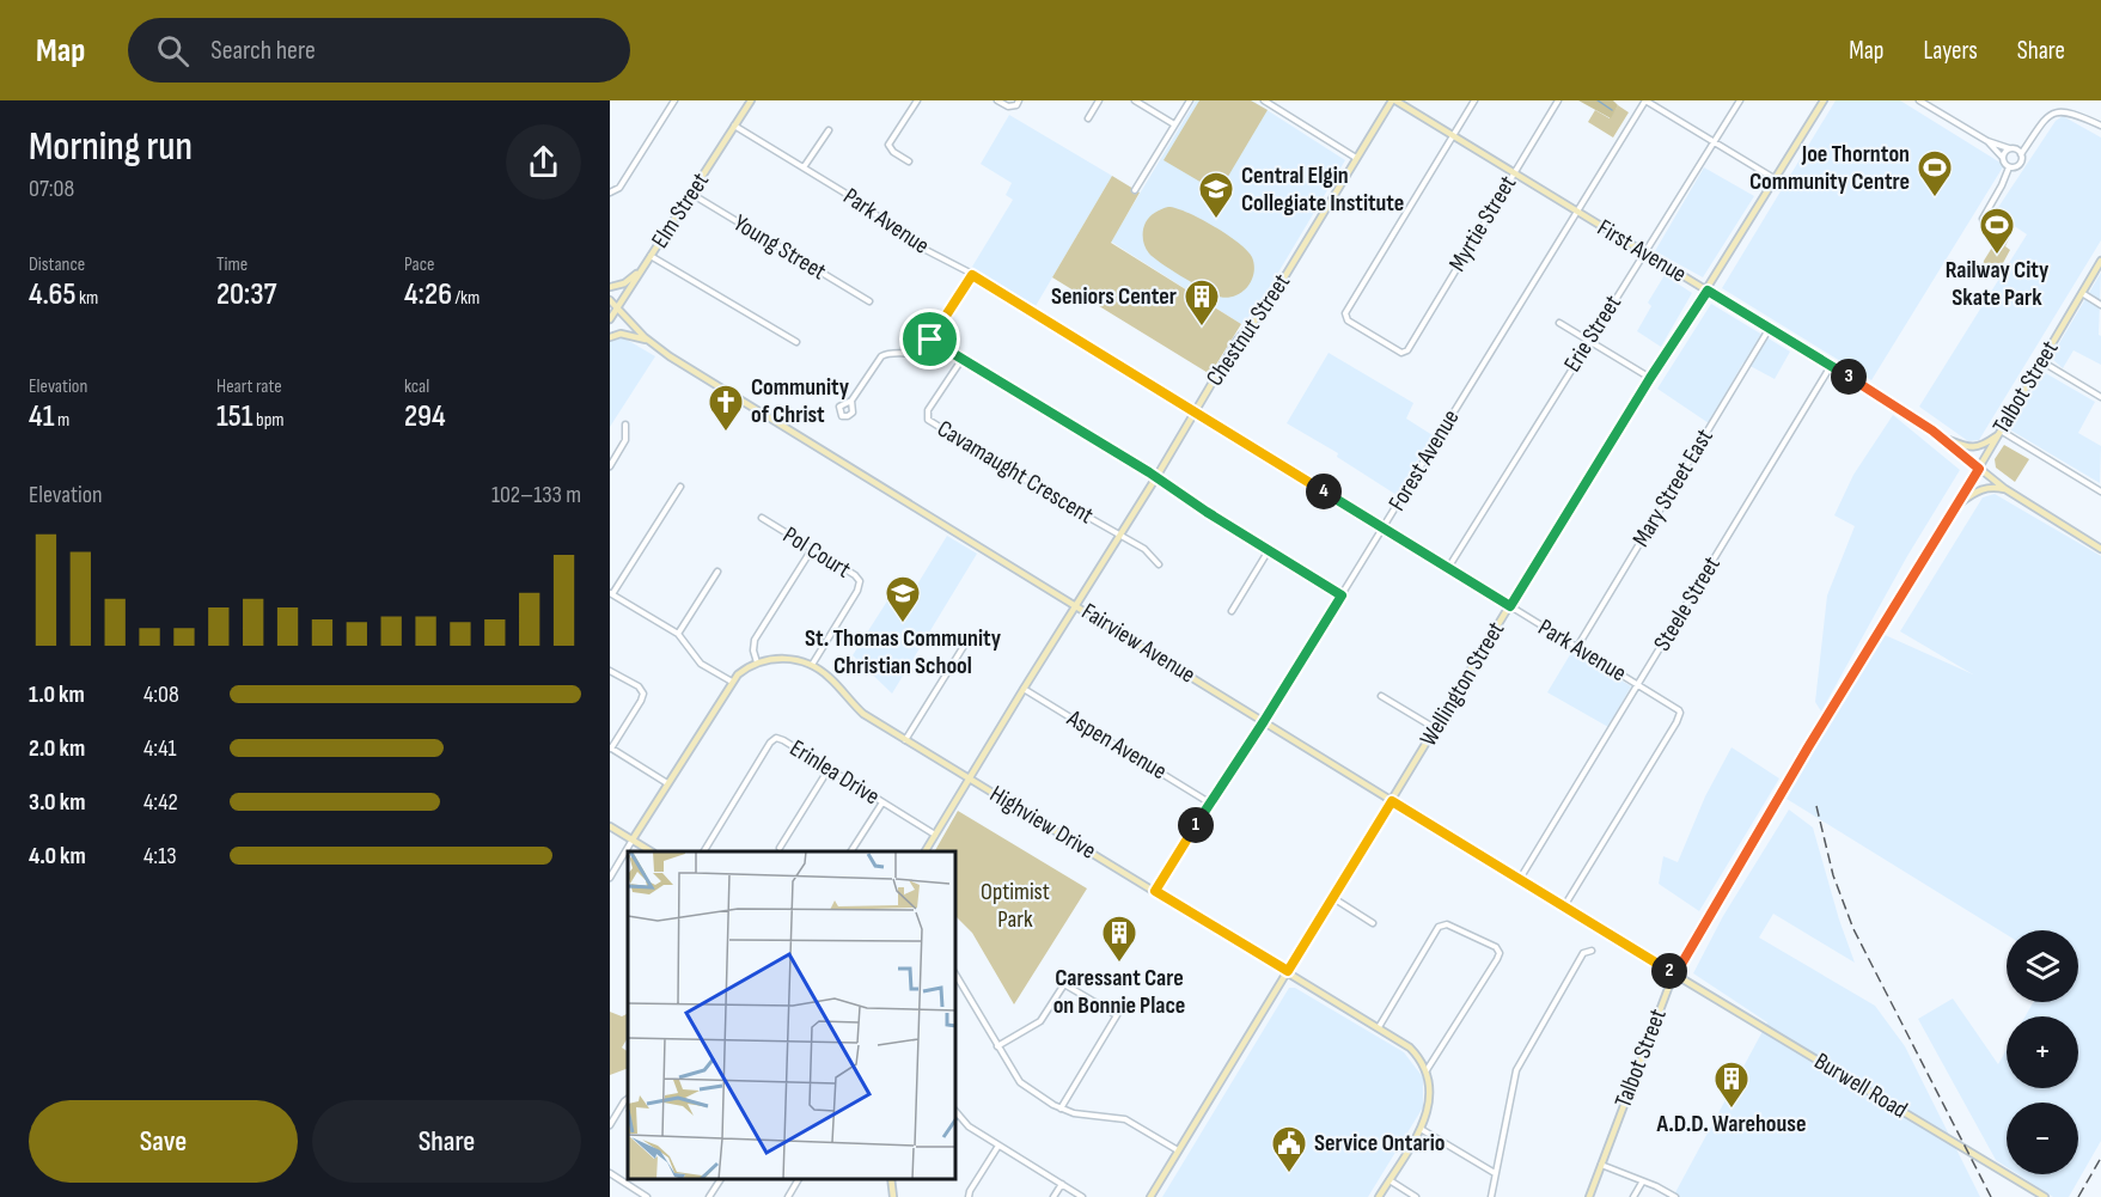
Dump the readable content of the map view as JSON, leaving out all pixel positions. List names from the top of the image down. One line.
{"streets":{"main road":["Elm Street","First Avenue","Chestnut Street","Talbot Street","Fairview Avenue","Wellington Street","Highview Drive","Burwell Road"],"street":["Park Avenue","Myrtie Street","Young Street","Erie Street","Forest Avenue","Cavamaught Crescent","Mary Street East","Pol Court","Steele Street","Aspen Avenue","Erinlea Drive"]},"crossings":[["Elm Street","Park Avenue"],["Elm Street","Young Street"],["Elm Street","Fairview Avenue"],["Park Avenue","Chestnut Street"],["Park Avenue","Erie Street"],["Park Avenue","Forest Avenue"],["Park Avenue","Mary Street East"],["Park Avenue","Steele Street"],["Park Avenue","Fairview Avenue"],["Park Avenue","Wellington Street"],["Myrtie Street","First Avenue"],["First Avenue","Chestnut Street"],["First Avenue","Erie Street"],["First Avenue","Talbot Street"],["First Avenue","Forest Avenue"],["First Avenue","Mary Street East"],["First Avenue","Steele Street"],["First Avenue","Wellington Street"],["Chestnut Street","Cavamaught Crescent"],["Chestnut Street","Fairview Avenue"],["Chestnut Street","Aspen Avenue"],["Chestnut Street","Erinlea Drive"],["Chestnut Street","Highview Drive"],["Talbot Street","Fairview Avenue"],["Talbot Street","Burwell Road"],["Forest Avenue","Fairview Avenue"],["Forest Avenue","Aspen Avenue"],["Forest Avenue","Highview Drive"],["Pol Court","Highview Drive"],["Steele Street","Fairview Avenue"],["Fairview Avenue","Wellington Street"],["Fairview Avenue","Burwell Road"],["Wellington Street","Highview Drive"]],"parks":["Optimist Park"],"places":{"sports":["Joe Thornton Community Centre","Railway City Skate Park"],"school or university":["Central Elgin Collegiate Institute","St. Thomas Community Christian School"],"building":["Seniors Center","Caressant Care on Bonnie Place","A.D.D. Warehouse"],"church":["Community of Christ"],"public building":["Service Ontario"]},"page":{"header":"Map","search":"Search here","nav":["Map","Layers","Share"],"heading":["Morning run","07:08"],"stats":[["Distance","4.65 km"],["Time","20:37"],["Pace","4:26 /km"],["Elevation","41 m"],["Heart rate","151 bpm"],["kcal","294"]],"pins":["3","4","1","2"],"chart":["Elevation","102–133 m"],"list":[{"name":"1.0 km","note":"4:08"},{"name":"2.0 km","note":"4:41"},{"name":"3.0 km","note":"4:42"},{"name":"4.0 km","note":"4:13"}],"map_buttons":["+","−"],"buttons":["Save","Share"]}}
